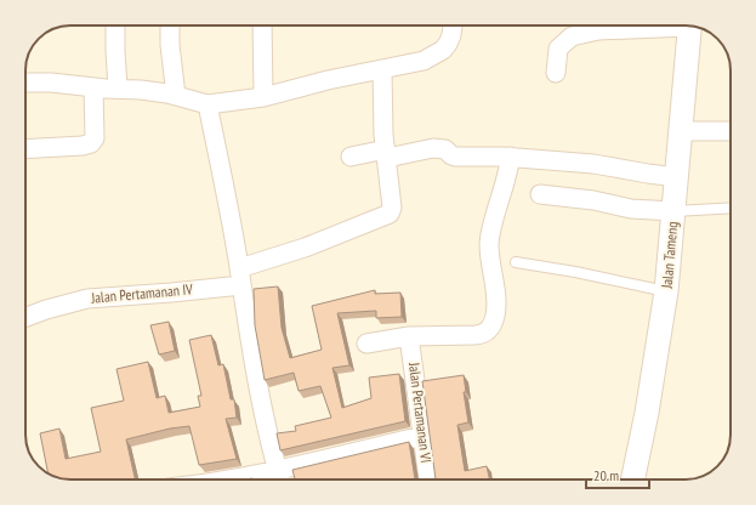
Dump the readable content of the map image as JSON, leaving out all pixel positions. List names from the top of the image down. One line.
{"streets":{"street":["Jalan Tameng","Jalan Pertamanan IV","Jalan Pertamanan VI"]},"scale_bar":"20 m"}
